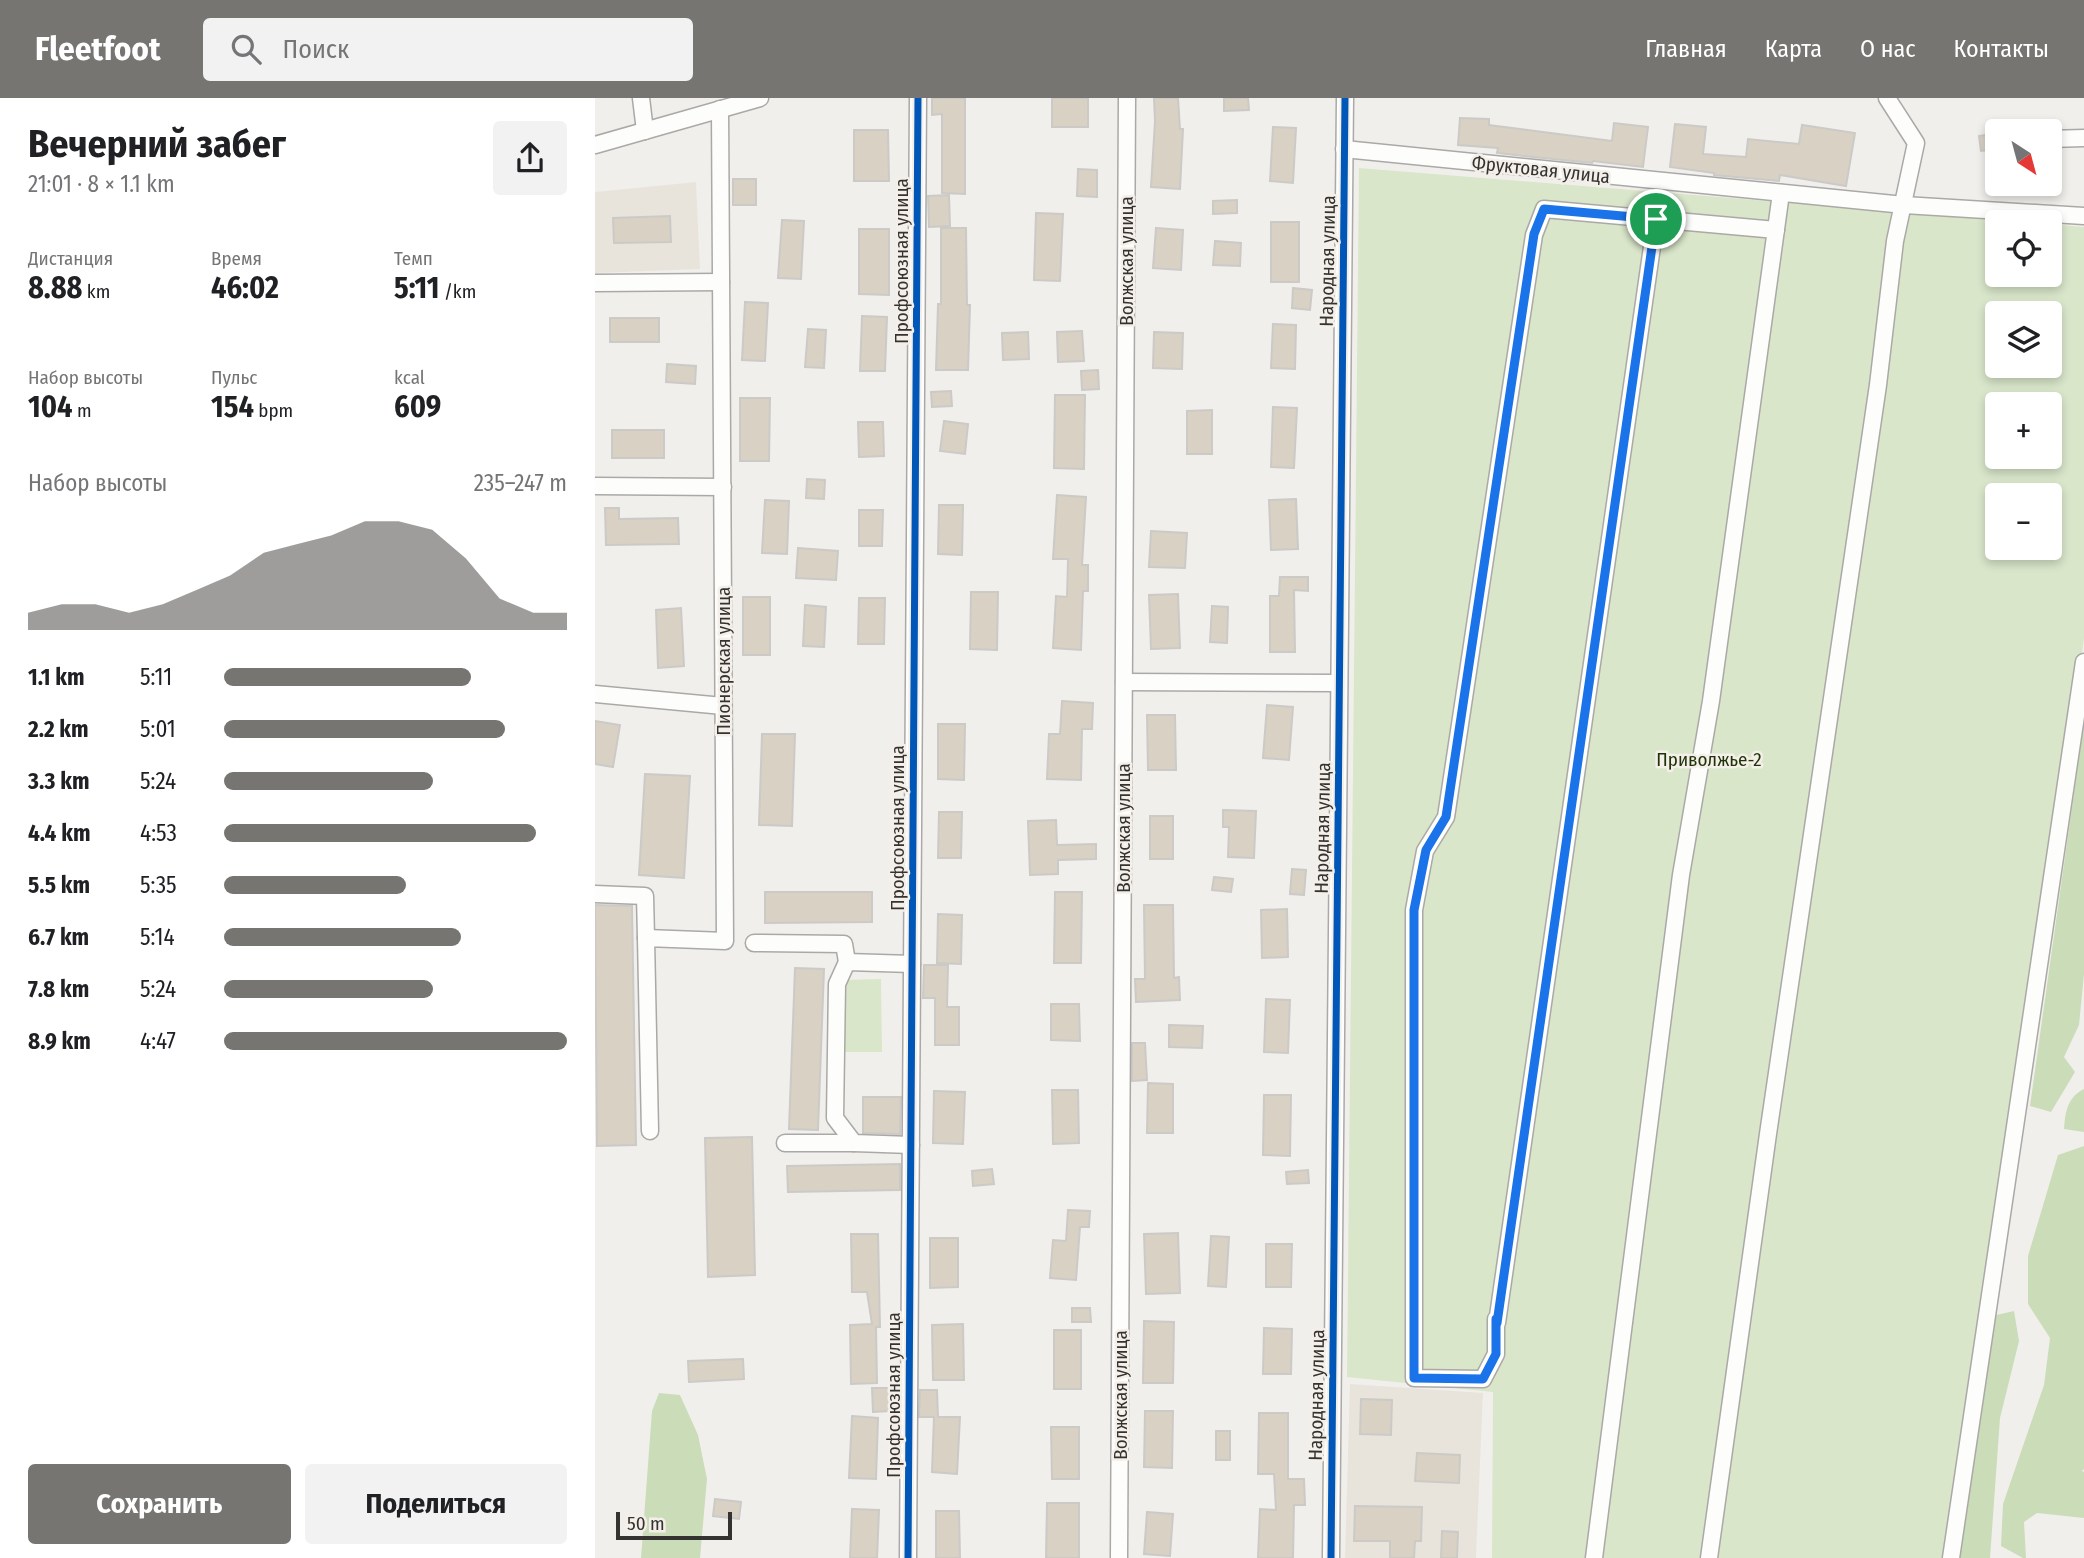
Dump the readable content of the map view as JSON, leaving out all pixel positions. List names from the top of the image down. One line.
{"streets":{"street":["Фруктовая улица","Профсоюзная улица","Волжская улица","Народная улица","Пионерская улица"]},"crossings":[["Фруктовая улица","Народная улица"]],"parks":["Приволжье-2"],"scale_bar":"50 m","north":"bottom right","page":{"header":"Fleetfoot","search":"Поиск","nav":["Главная","Карта","О нас","Контакты"],"heading":["Вечерний забег","21:01 · 8 × 1.1 km"],"map_buttons":["+","−"],"stats":[["Дистанция","8.88 km"],["Время","46:02"],["Темп","5:11 /km"],["Набор высоты","104 m"],["Пульс","154 bpm"],["kcal","609"]],"chart":["Набор высоты","235–247 m"],"list":[{"name":"1.1 km","note":"5:11"},{"name":"2.2 km","note":"5:01"},{"name":"3.3 km","note":"5:24"},{"name":"4.4 km","note":"4:53"},{"name":"5.5 km","note":"5:35"},{"name":"6.7 km","note":"5:14"},{"name":"7.8 km","note":"5:24"},{"name":"8.9 km","note":"4:47"}],"buttons":["Сохранить","Поделиться"],"scale":"50 m"}}
